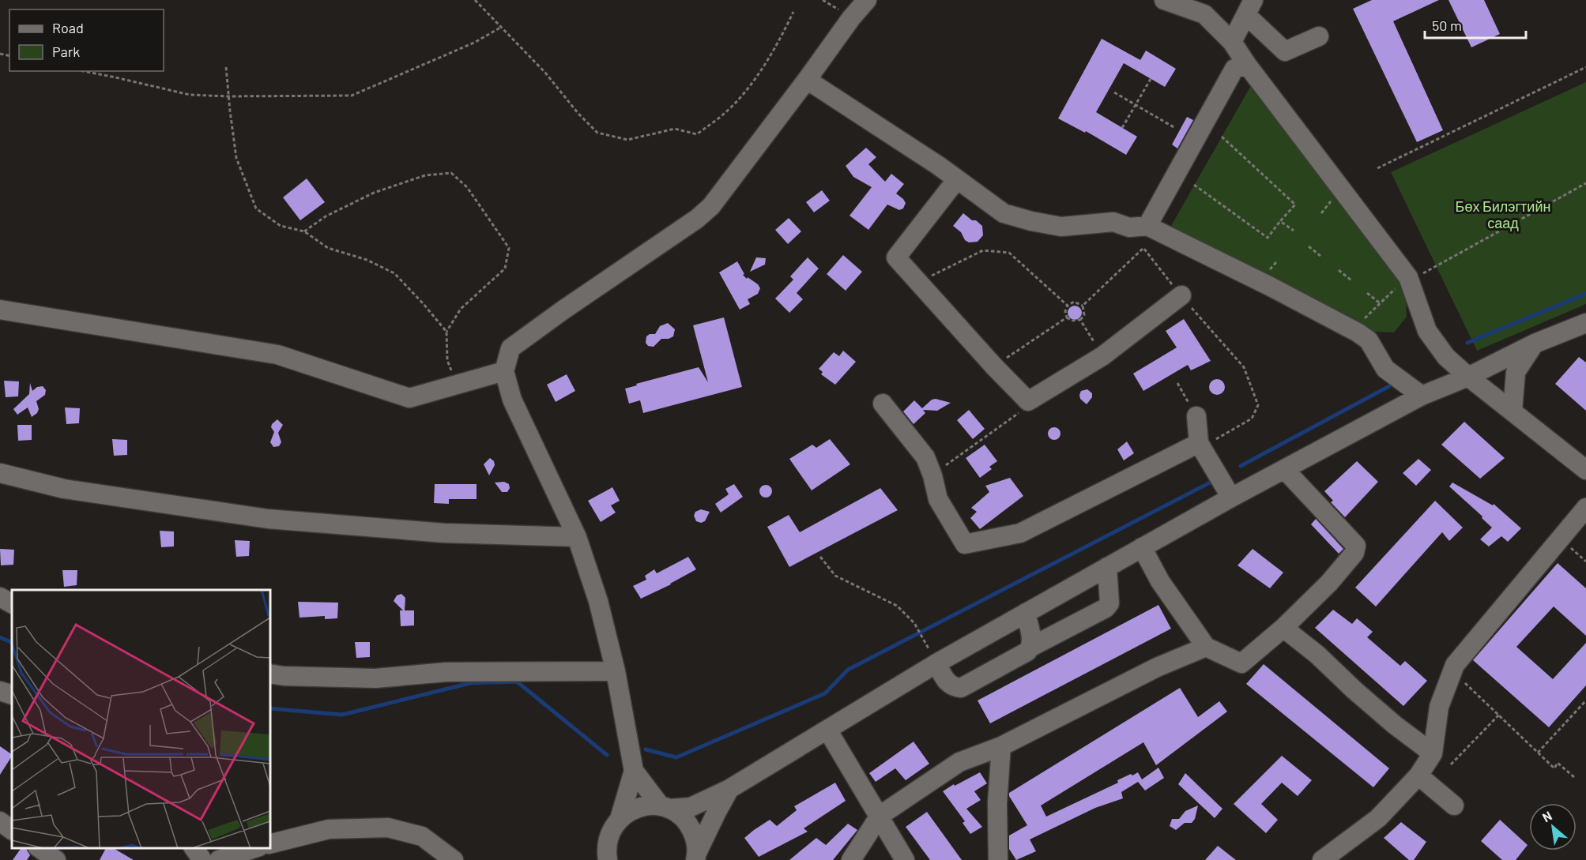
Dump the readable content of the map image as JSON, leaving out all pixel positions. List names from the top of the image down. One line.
{"parks":["Бөх Билэгтийн саад"],"legend":["Road","Park"],"scale_bar":"50 m","north":"top left"}
